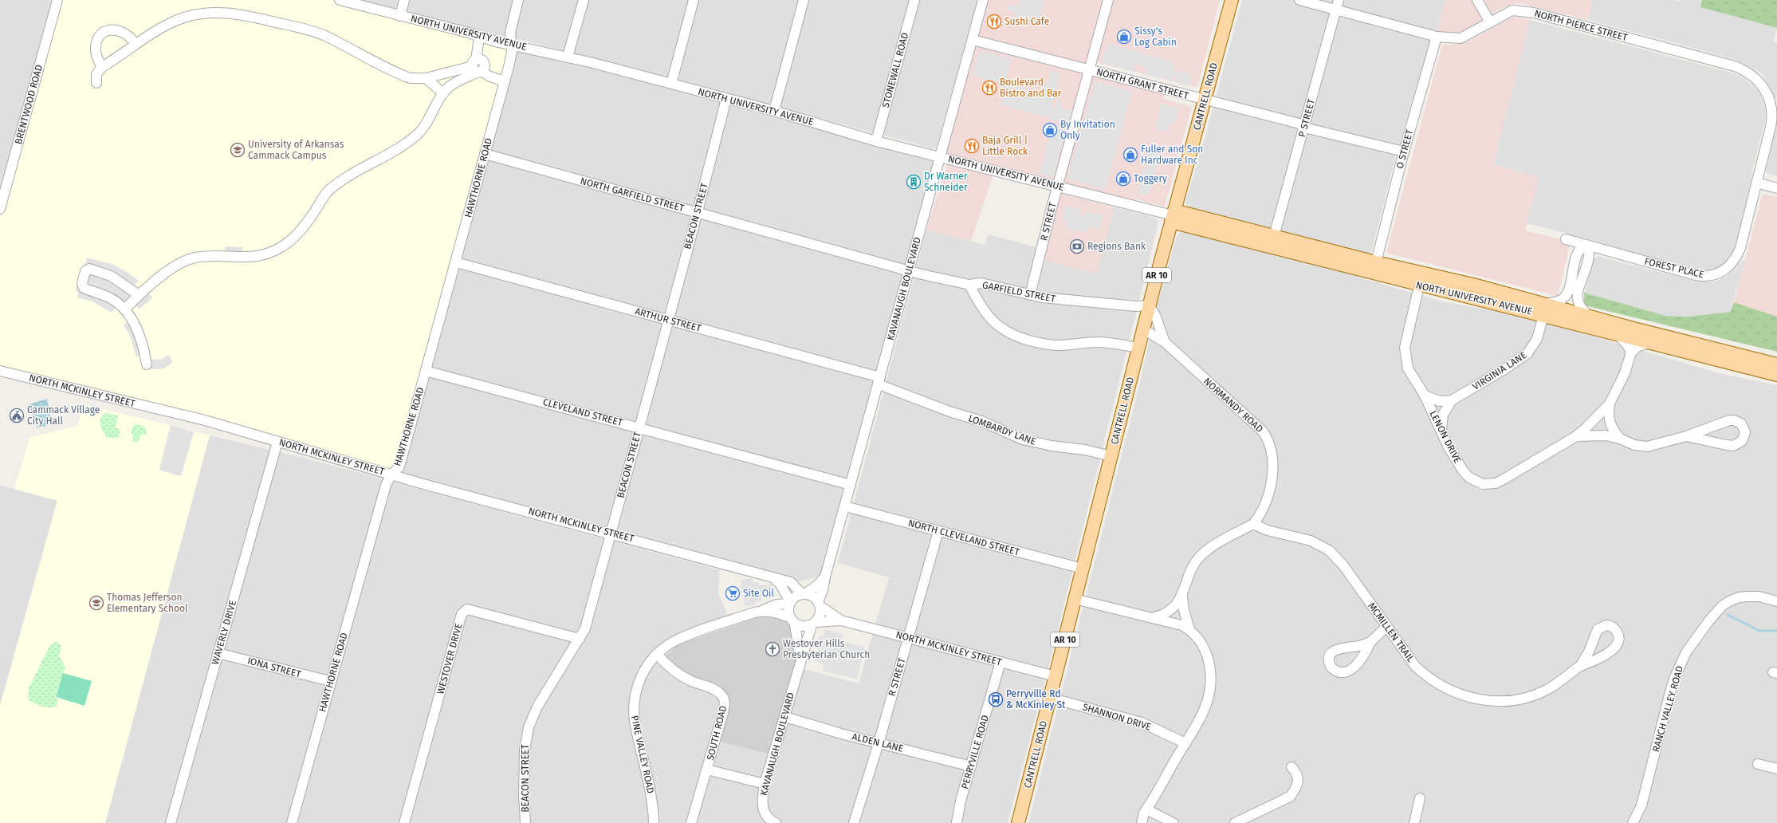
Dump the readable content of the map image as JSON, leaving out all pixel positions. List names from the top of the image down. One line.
{"streets":{"main road":["NORTH UNIVERSITY AVENUE","CANTRELL ROAD","AR 10"],"street":["NORTH PIERCE STREET","STONEWALL ROAD","NORTH GRANT STREET","BRENTWOOD ROAD","P STREET","O STREET","HAWTHORNE ROAD","NORTH GARFIELD STREET","BEACON STREET","R STREET","FOREST PLACE","KAVANAUGH BOULEVARD","GARFIELD STREET","ARTHUR STREET","VIRGINIA LANE","NORTH MCKINLEY STREET","NORMANDY ROAD","CLEVELAND STREET","LOMBARDY LANE","LENON DRIVE","NORTH CLEVELAND STREET","WAVERLY DRIVE","MCMILLEN TRAIL","WESTOVER DRIVE","IONA STREET","RANCH VALLEY ROAD","SHANNON DRIVE","SOUTH ROAD","ALDEN LANE","PERRYVILLE ROAD","PINE VALLEY ROAD"]},"crossings":[["NORTH PIERCE STREET","P STREET"],["NORTH PIERCE STREET","O STREET"],["NORTH PIERCE STREET","FOREST PLACE"],["NORTH UNIVERSITY AVENUE","STONEWALL ROAD"],["NORTH UNIVERSITY AVENUE","CANTRELL ROAD"],["NORTH UNIVERSITY AVENUE","P STREET"],["NORTH UNIVERSITY AVENUE","O STREET"],["NORTH UNIVERSITY AVENUE","HAWTHORNE ROAD"],["NORTH UNIVERSITY AVENUE","BEACON STREET"],["NORTH UNIVERSITY AVENUE","R STREET"],["NORTH UNIVERSITY AVENUE","KAVANAUGH BOULEVARD"],["NORTH UNIVERSITY AVENUE","VIRGINIA LANE"],["NORTH UNIVERSITY AVENUE","LENON DRIVE"],["NORTH GRANT STREET","CANTRELL ROAD"],["NORTH GRANT STREET","P STREET"],["NORTH GRANT STREET","O STREET"],["NORTH GRANT STREET","R STREET"],["NORTH GRANT STREET","KAVANAUGH BOULEVARD"],["CANTRELL ROAD","GARFIELD STREET"],["CANTRELL ROAD","NORTH MCKINLEY STREET"],["CANTRELL ROAD","NORMANDY ROAD"],["CANTRELL ROAD","LOMBARDY LANE"],["CANTRELL ROAD","NORTH CLEVELAND STREET"],["CANTRELL ROAD","SHANNON DRIVE"],["HAWTHORNE ROAD","NORTH GARFIELD STREET"],["HAWTHORNE ROAD","ARTHUR STREET"],["HAWTHORNE ROAD","NORTH MCKINLEY STREET"],["HAWTHORNE ROAD","CLEVELAND STREET"],["HAWTHORNE ROAD","IONA STREET"],["NORTH GARFIELD STREET","BEACON STREET"],["NORTH GARFIELD STREET","KAVANAUGH BOULEVARD"],["NORTH GARFIELD STREET","GARFIELD STREET"],["BEACON STREET","ARTHUR STREET"],["BEACON STREET","NORTH MCKINLEY STREET"],["BEACON STREET","CLEVELAND STREET"],["BEACON STREET","WESTOVER DRIVE"],["R STREET","GARFIELD STREET"],["R STREET","NORTH MCKINLEY STREET"],["R STREET","NORTH CLEVELAND STREET"],["R STREET","ALDEN LANE"],["KAVANAUGH BOULEVARD","GARFIELD STREET"],["KAVANAUGH BOULEVARD","ARTHUR STREET"],["KAVANAUGH BOULEVARD","NORTH MCKINLEY STREET"],["KAVANAUGH BOULEVARD","CLEVELAND STREET"],["KAVANAUGH BOULEVARD","LOMBARDY LANE"],["KAVANAUGH BOULEVARD","NORTH CLEVELAND STREET"],["KAVANAUGH BOULEVARD","SOUTH ROAD"],["KAVANAUGH BOULEVARD","ALDEN LANE"],["KAVANAUGH BOULEVARD","PINE VALLEY ROAD"],["GARFIELD STREET","NORMANDY ROAD"],["ARTHUR STREET","LOMBARDY LANE"],["VIRGINIA LANE","LENON DRIVE"],["NORTH MCKINLEY STREET","WAVERLY DRIVE"],["NORTH MCKINLEY STREET","PERRYVILLE ROAD"],["NORTH MCKINLEY STREET","PINE VALLEY ROAD"],["NORMANDY ROAD","MCMILLEN TRAIL"],["WAVERLY DRIVE","IONA STREET"],["SOUTH ROAD","PINE VALLEY ROAD"],["ALDEN LANE","PERRYVILLE ROAD"]],"places":{"restaurant":["Sushi Cafe","Boulevard Bistro and Bar","Baja Grill | Little Rock"],"shop":["Sissy's Log Cabin","By Invitation Only","Fuller and Son Hardware Inc","Toggery"],"school or university":["University of Arkansas Cammack Campus","Thomas Jefferson Elementary School"],"building":["Dr Warner Schneider"],"bank":["Regions Bank"],"public building":["Cammack Village City Hall"],"supermarket":["Site Oil"],"church":["Westover Hills Presbyterian Church"],"bus stop":["Perryville Rd & McKinley St"]}}
